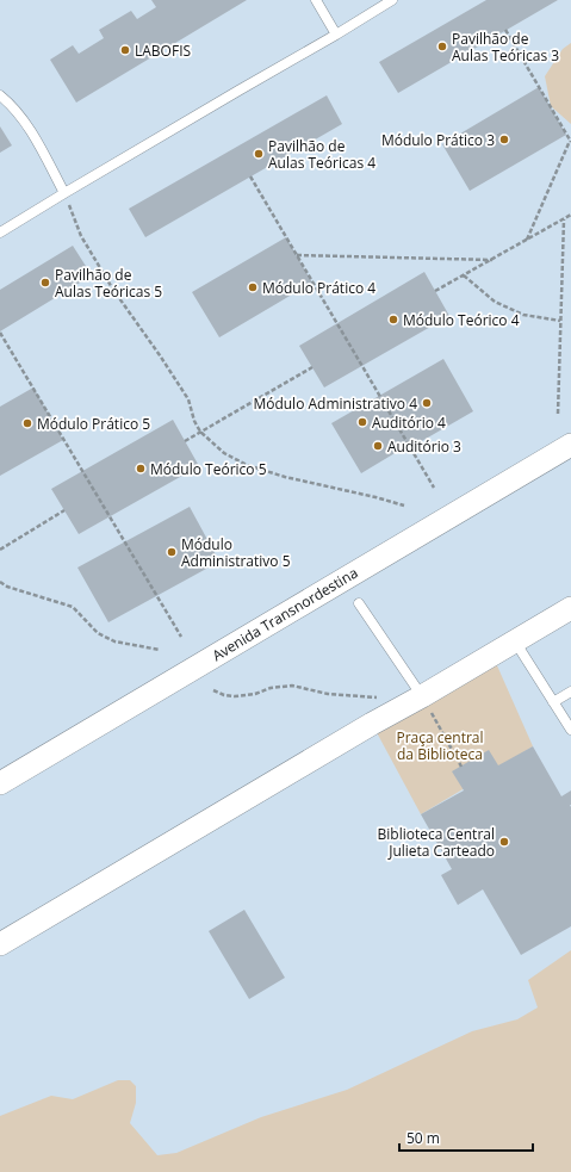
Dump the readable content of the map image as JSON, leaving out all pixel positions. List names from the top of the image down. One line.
{"streets":{"street":["Avenida Transnordestina"]},"parks":["Praça central da Biblioteca"],"places":["Pavilhão de Aulas Teóricas 3","LABOFIS","Módulo Prático 3","Pavilhão de Aulas Teóricas 4","Pavilhão de Aulas Teóricas 5","Módulo Prático 4","Módulo Teórico 4","Módulo Administrativo 4","Auditório 4","Módulo Prático 5","Auditório 3","Módulo Teórico 5","Módulo Administrativo 5","Biblioteca Central Julieta Carteado"],"scale_bar":"50 m"}
